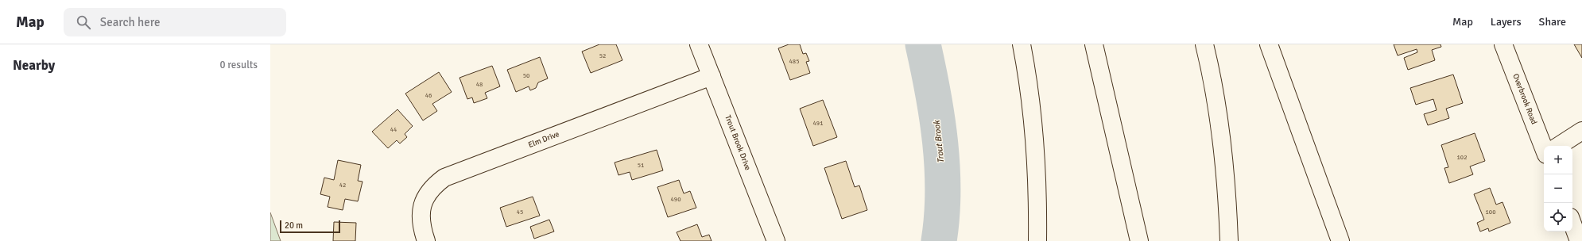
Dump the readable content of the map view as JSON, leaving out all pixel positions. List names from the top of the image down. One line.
{"streets":{"main road":["Overbrook Road","Elm Drive","Trout Brook Drive"]},"crossings":[["Elm Drive","Trout Brook Drive"]],"water":["Trout Brook"],"house_numbers":["52","485","50","48","46","491","44","102","51","42","490","45","100"],"scale_bar":"20 m","page":{"header":"Map","search":"Search here","nav":["Map","Layers","Share"],"heading":["Nearby","0 results"],"map_buttons":["+","−"],"scale":"20 m"}}
